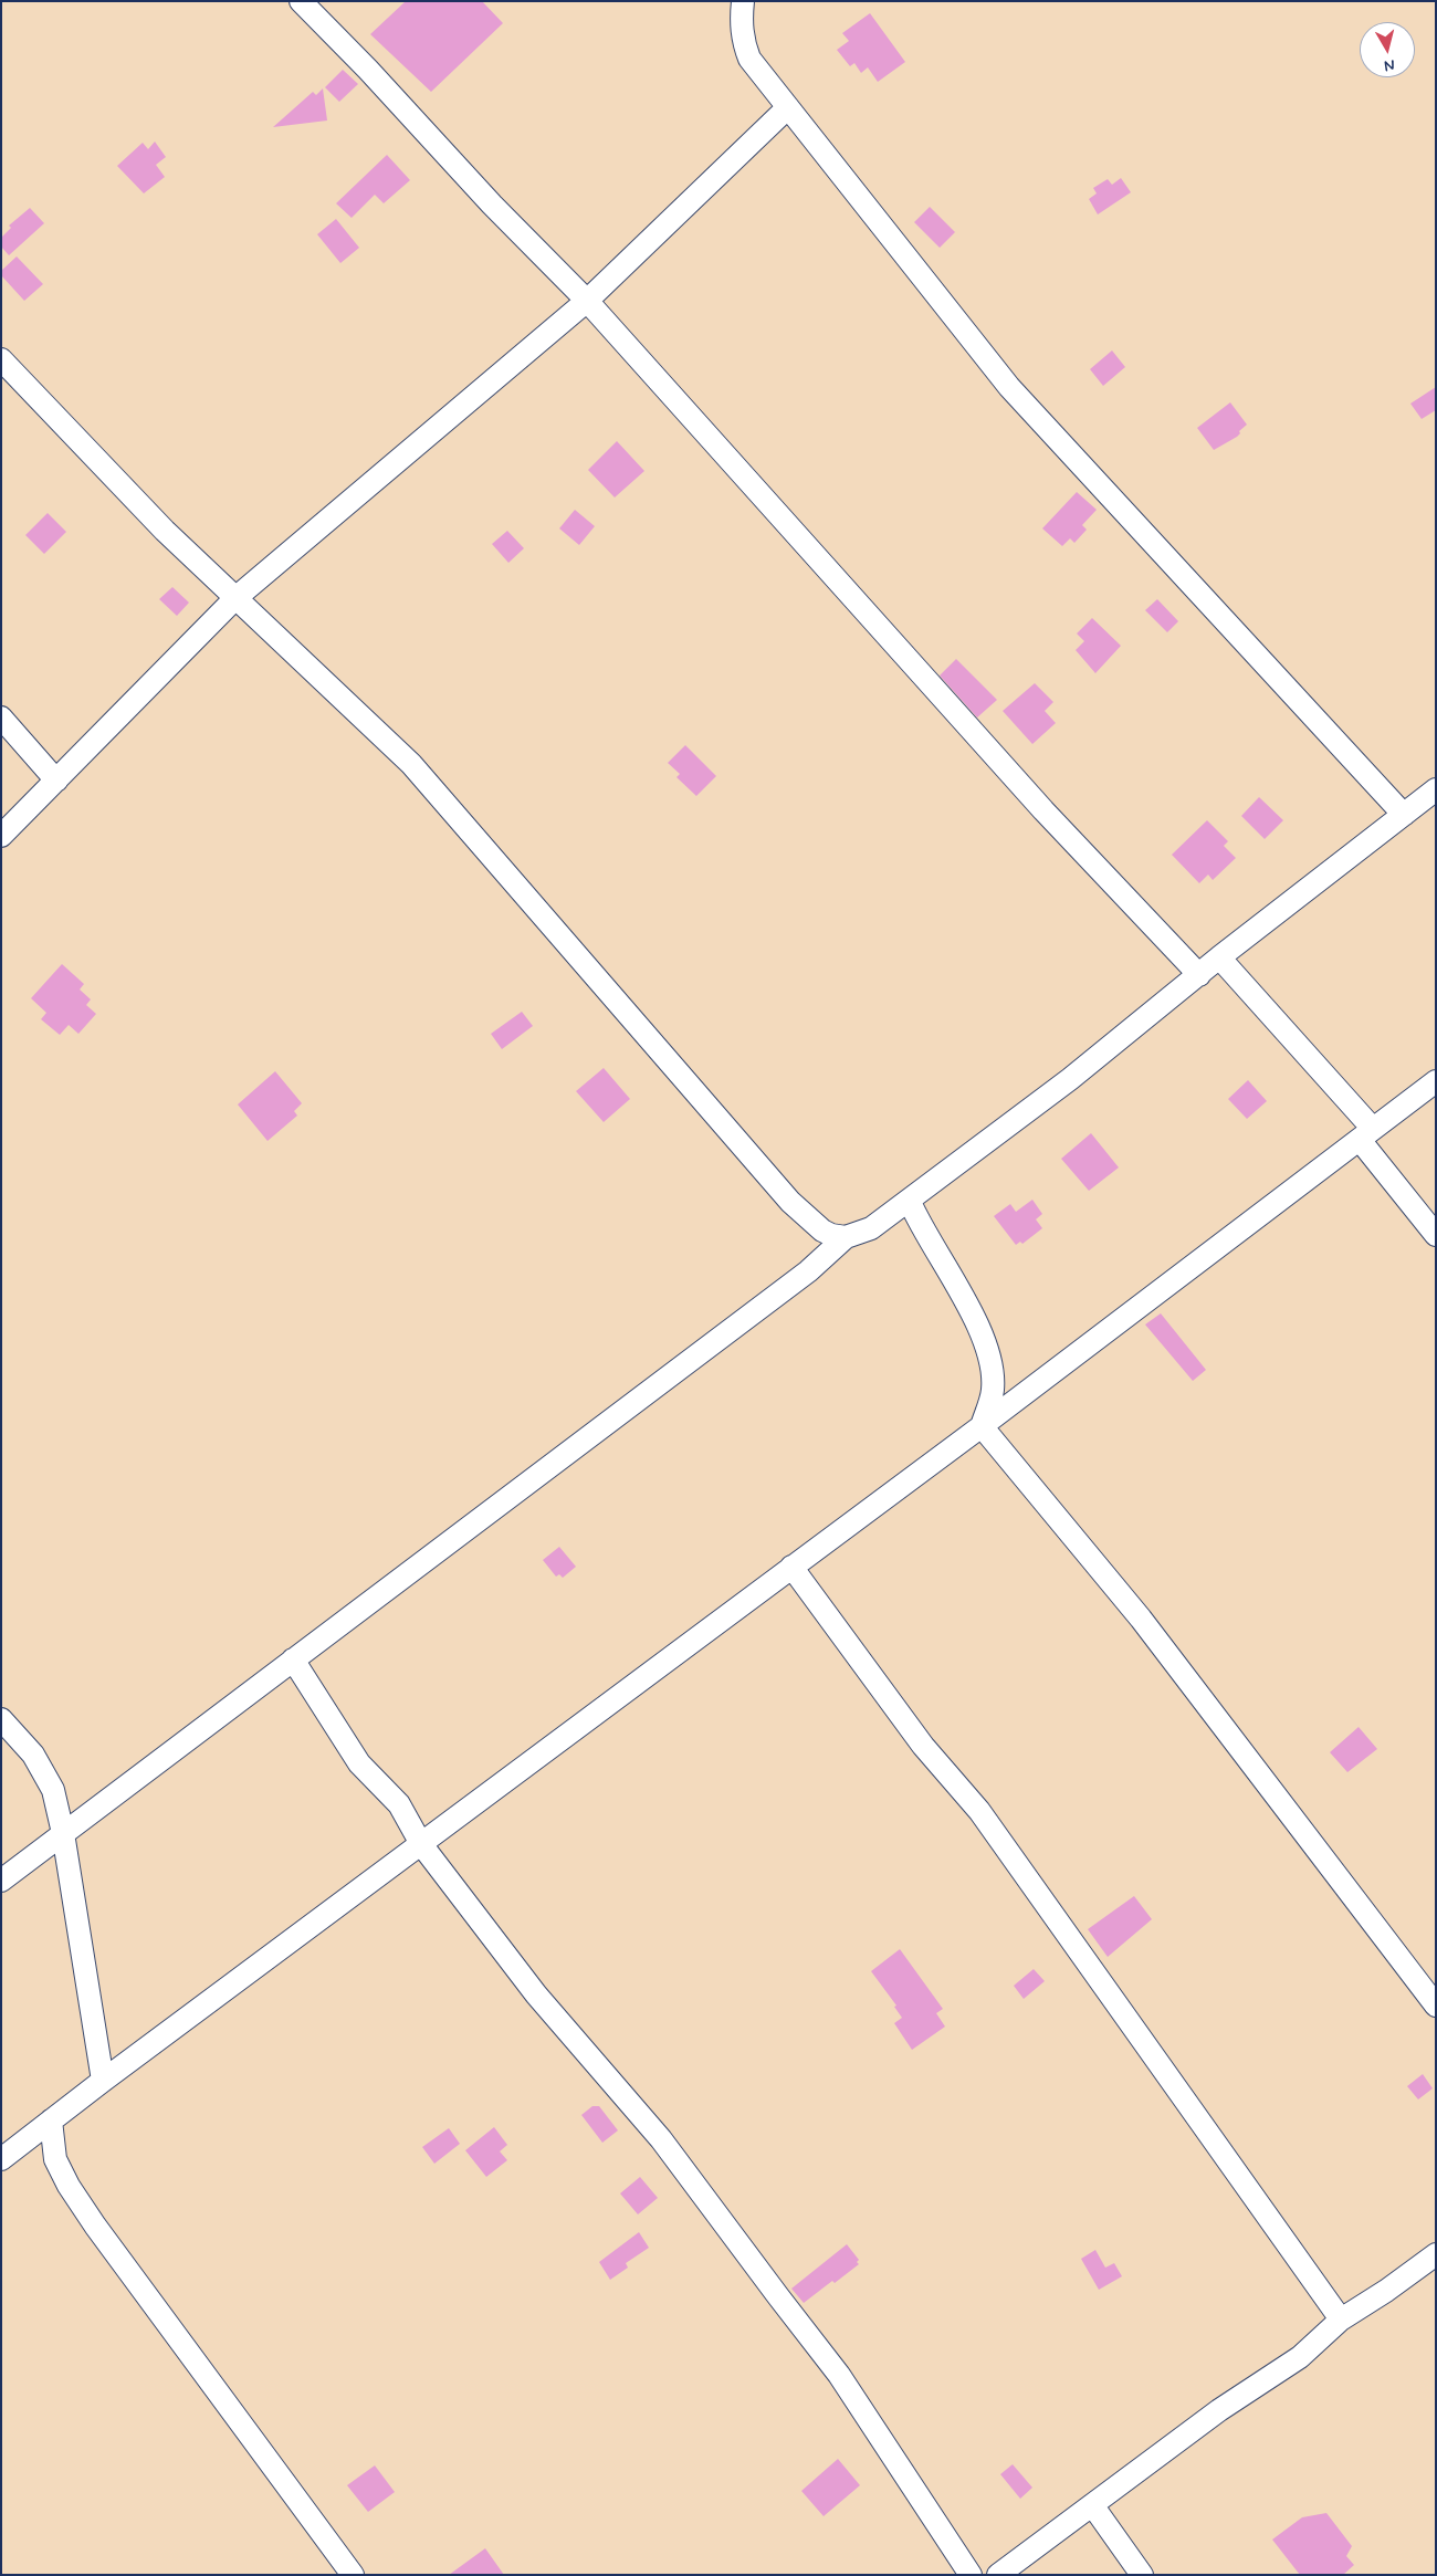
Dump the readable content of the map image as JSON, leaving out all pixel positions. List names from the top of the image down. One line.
{"north":"bottom"}
